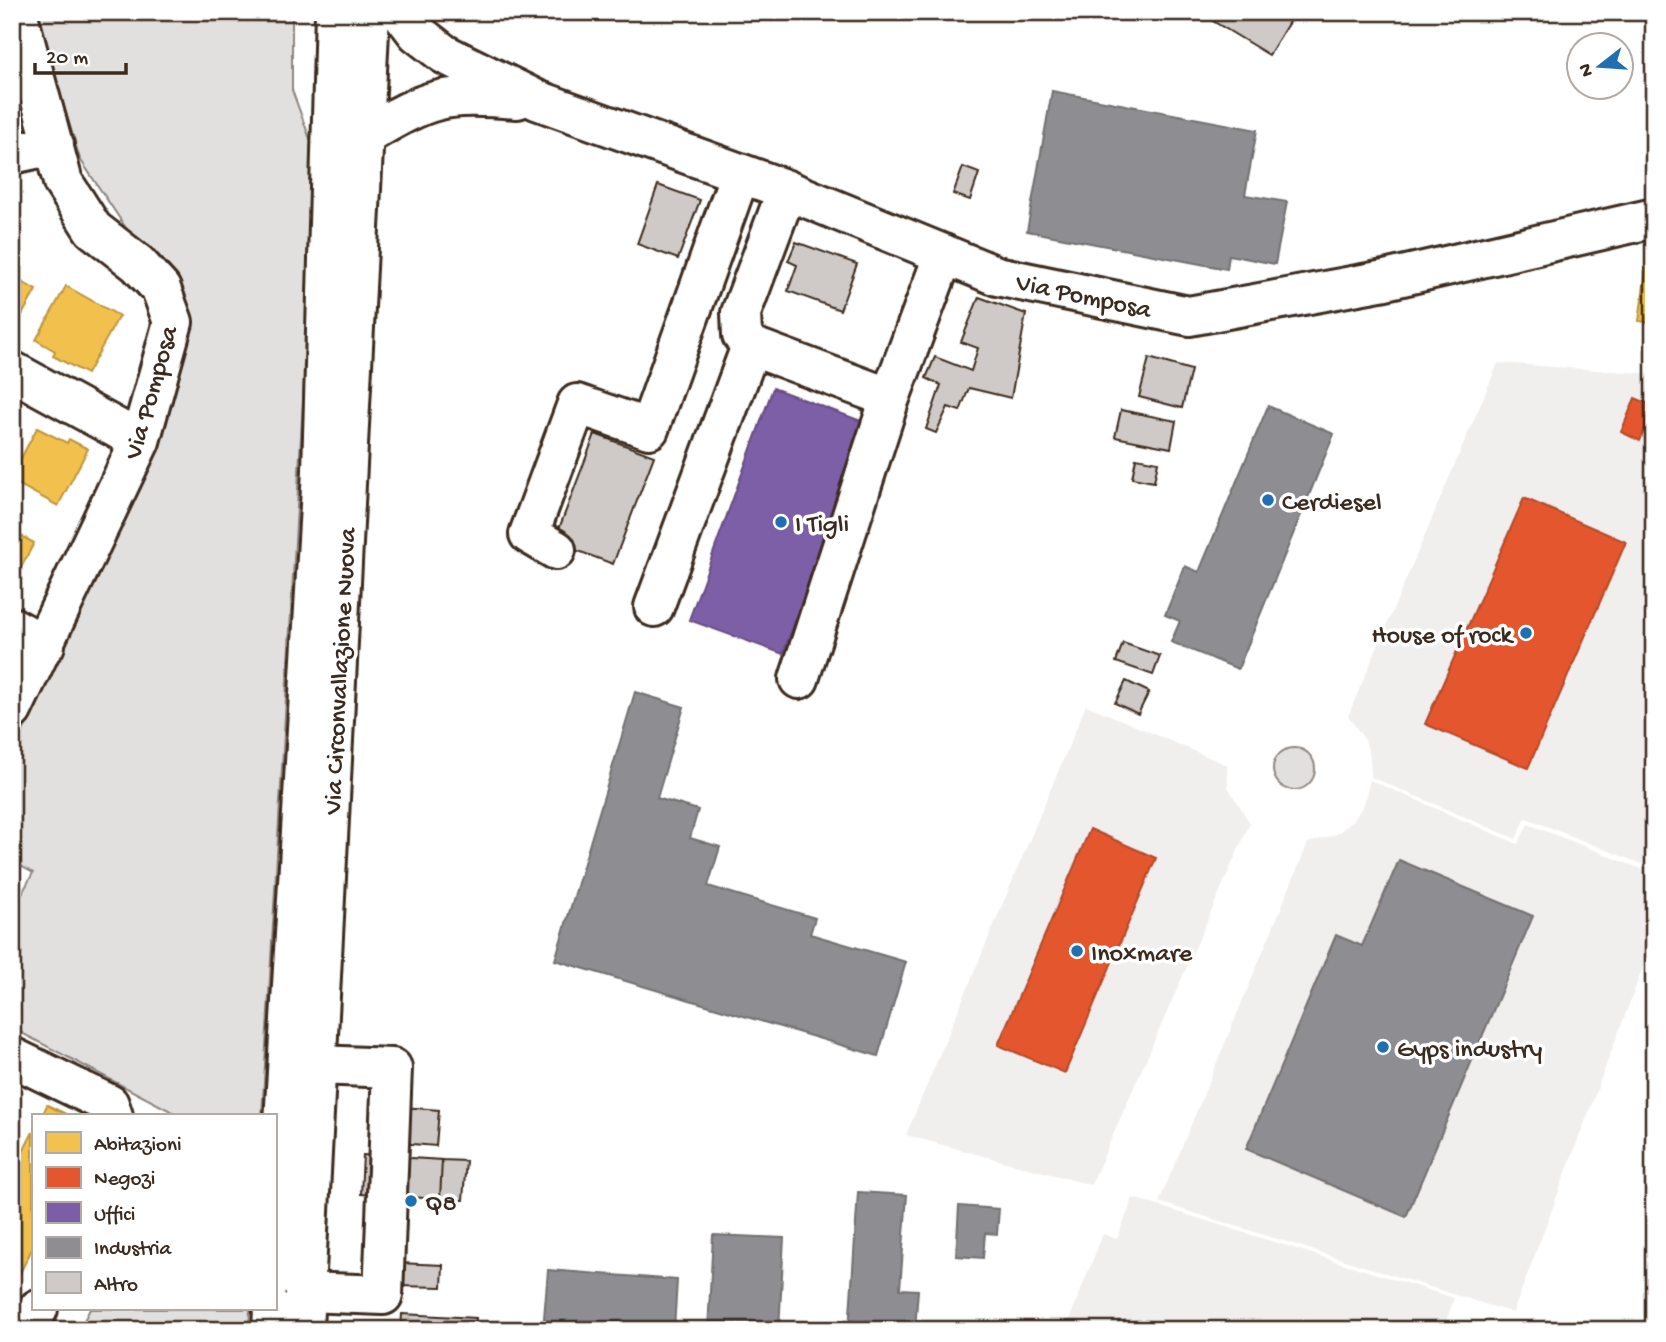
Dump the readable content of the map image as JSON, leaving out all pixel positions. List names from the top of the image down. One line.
{"streets":{"street":["Via Pomposa","Via Circonvallazione Nuova"]},"crossings":[["Via Pomposa","Via Circonvallazione Nuova"]],"places":["Cerdiesel","I Tigli","House of rock","Inoxmare","Gyps industry","Q8"],"legend":["Abitazioni","Negozi","Uffici","Industria","Altro"],"scale_bar":"20 m","north":"left"}
